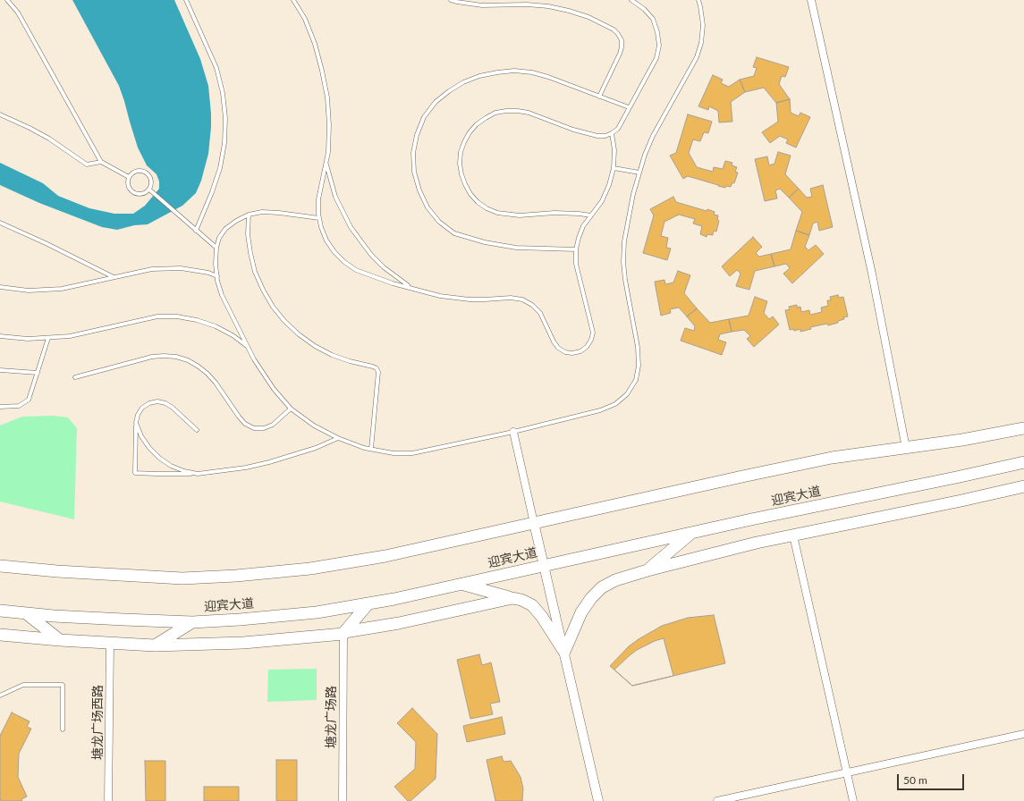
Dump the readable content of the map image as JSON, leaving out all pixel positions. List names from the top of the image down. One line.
{"streets":{"main road":["迎宾大道"],"street":["塘龙广场路","塘龙广场西路"]},"scale_bar":"50 m"}
